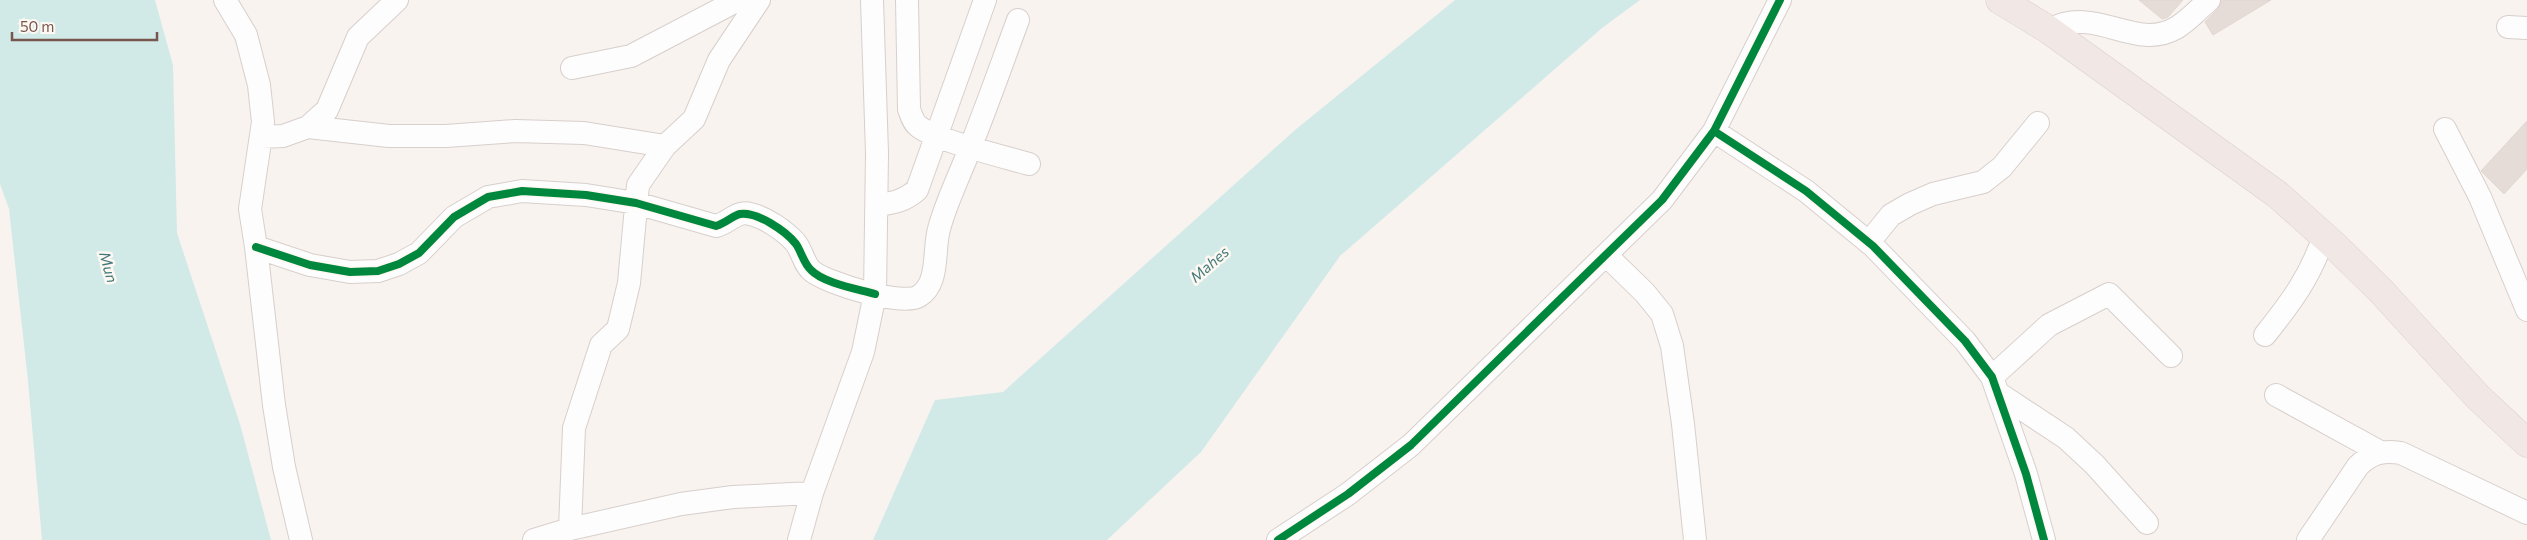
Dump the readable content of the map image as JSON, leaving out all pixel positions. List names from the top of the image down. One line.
{"water":["Mahes","Mun"],"scale_bar":"50 m"}
